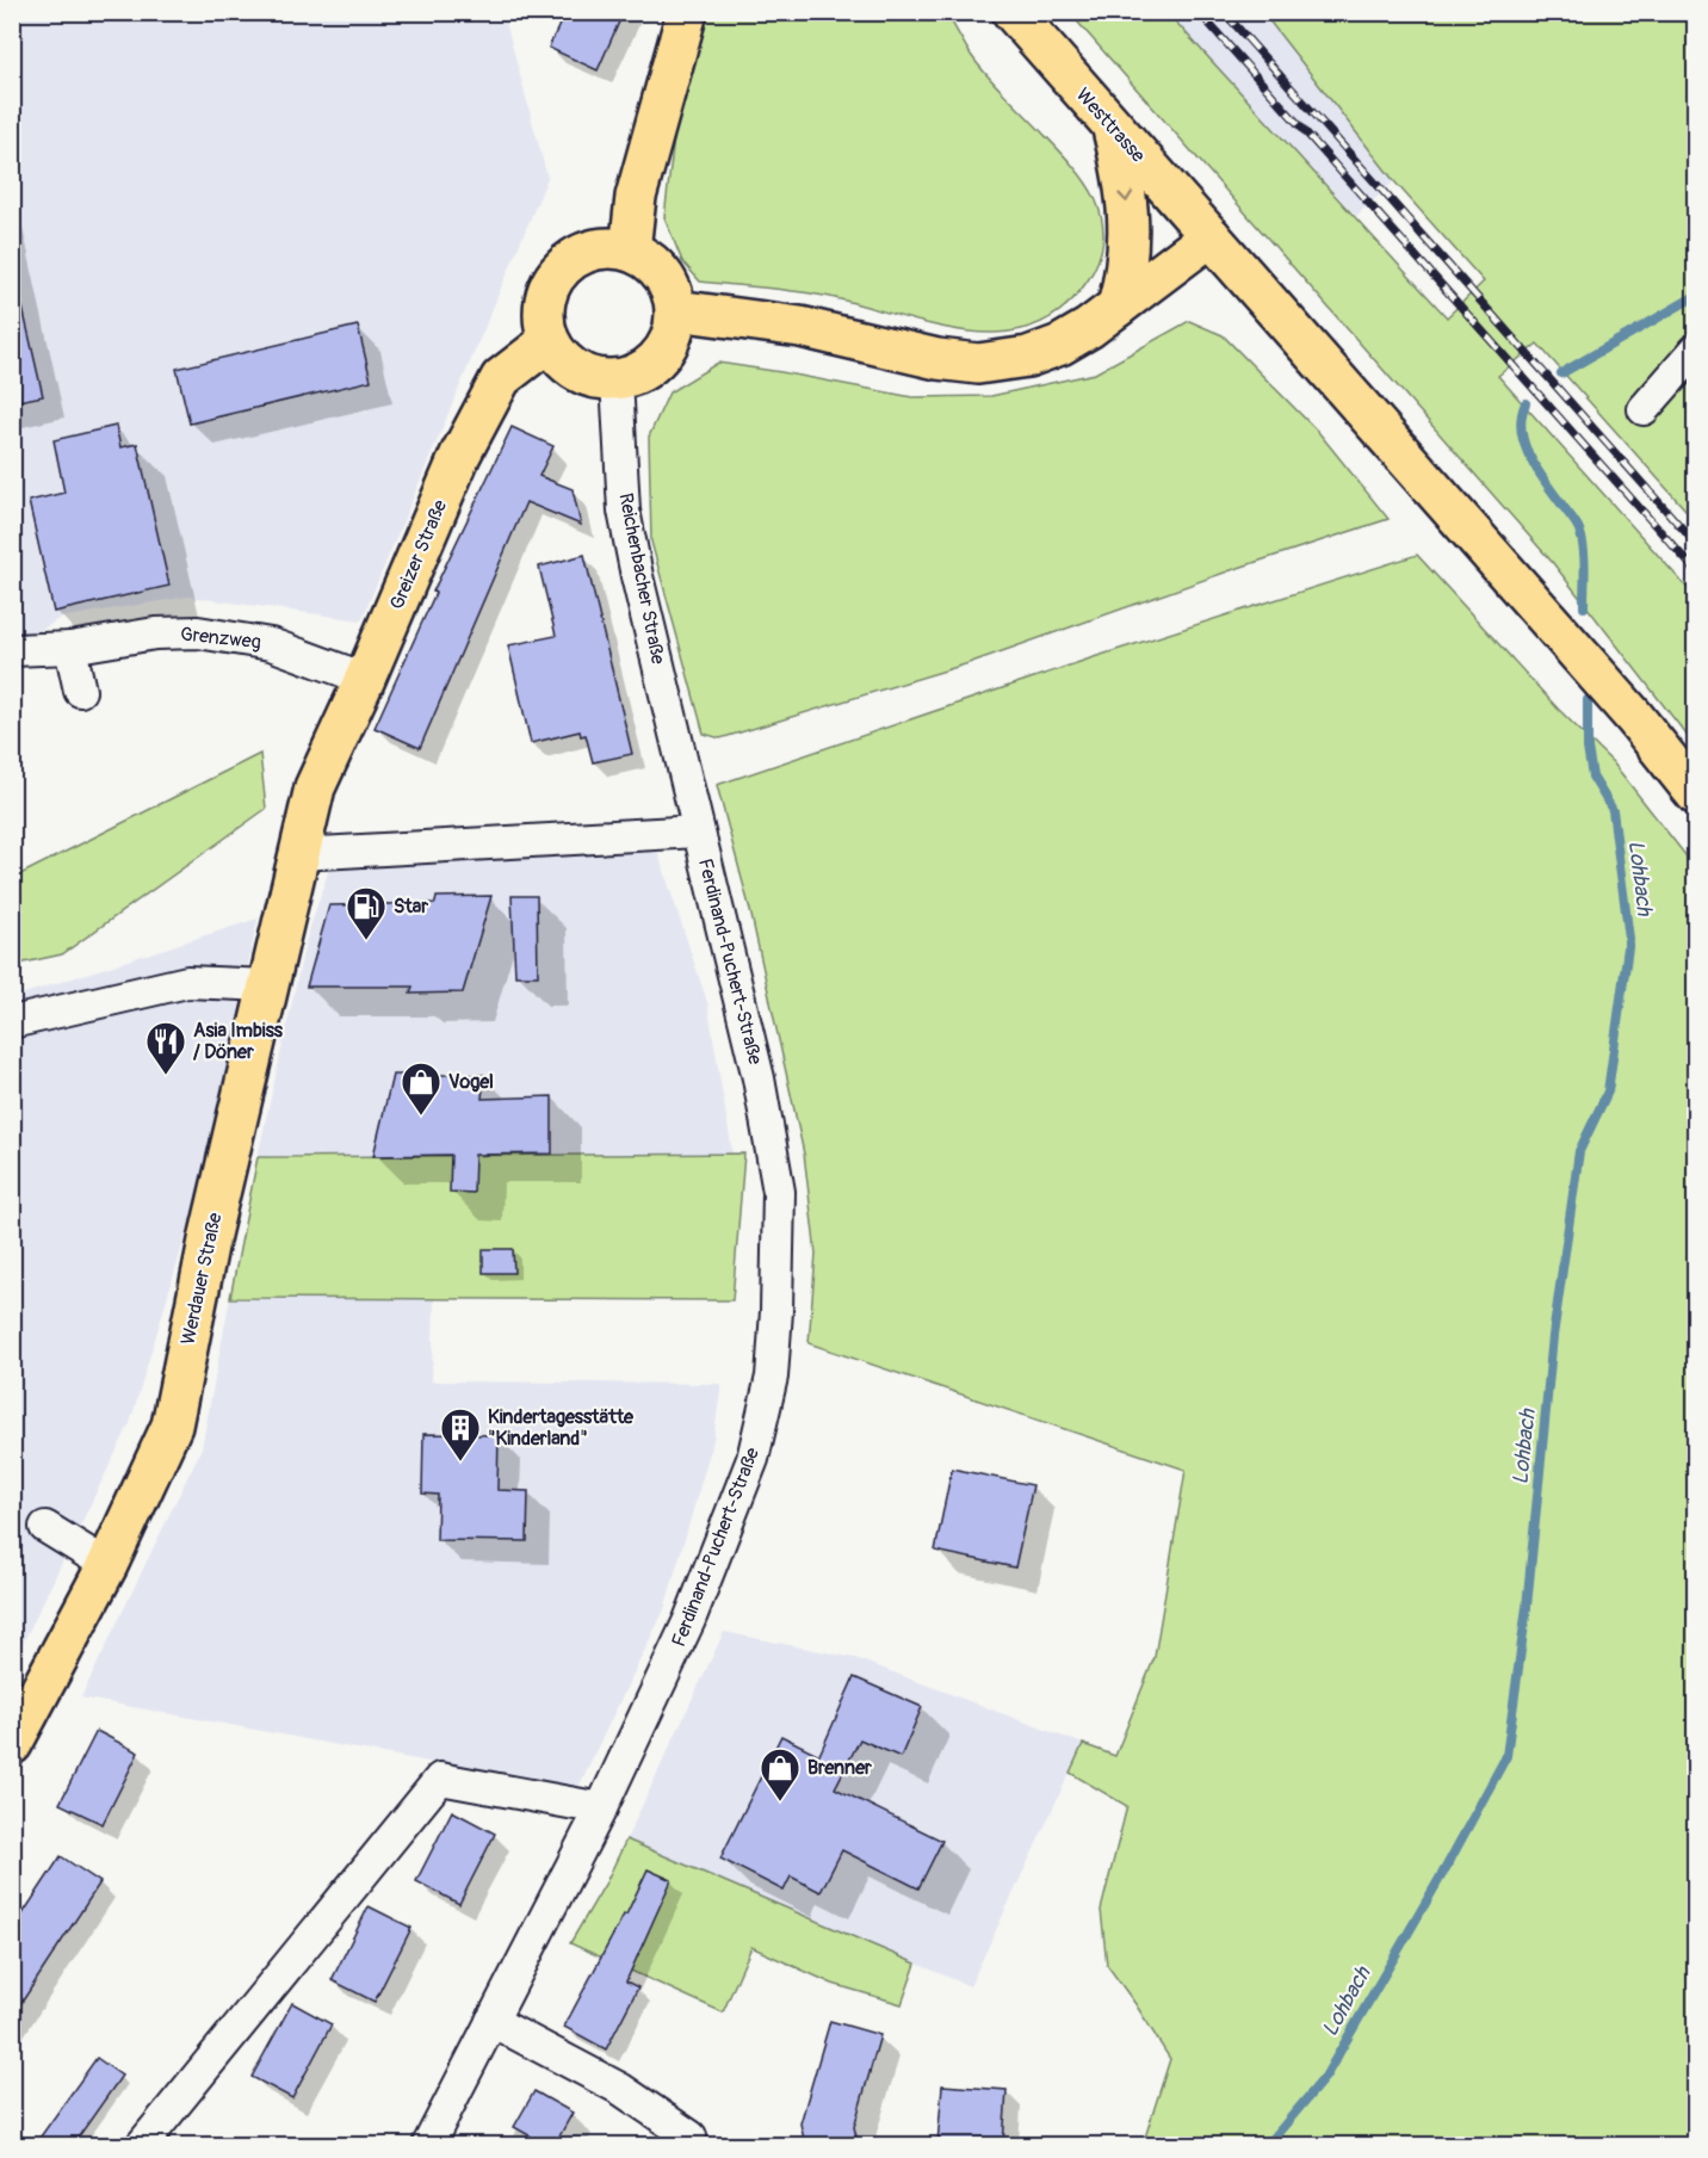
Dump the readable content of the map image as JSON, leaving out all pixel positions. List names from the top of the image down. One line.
{"streets":{"main road":["Westtrasse","Greizer Straße","Werdauer Straße"],"street":["Reichenbacher Straße","Grenzweg","Ferdinand-Puchert-Straße"]},"crossings":[["Greizer Straße","Reichenbacher Straße"],["Greizer Straße","Grenzweg"],["Greizer Straße","Werdauer Straße"],["Reichenbacher Straße","Ferdinand-Puchert-Straße"]],"water":["Lohbach"],"places":{"fuel station":["Star"],"restaurant":["Asia Imbiss / Döner"],"shop":["Vogel","Brenner"],"building":["Kindertagesstätte \"Kinderland\""]}}
